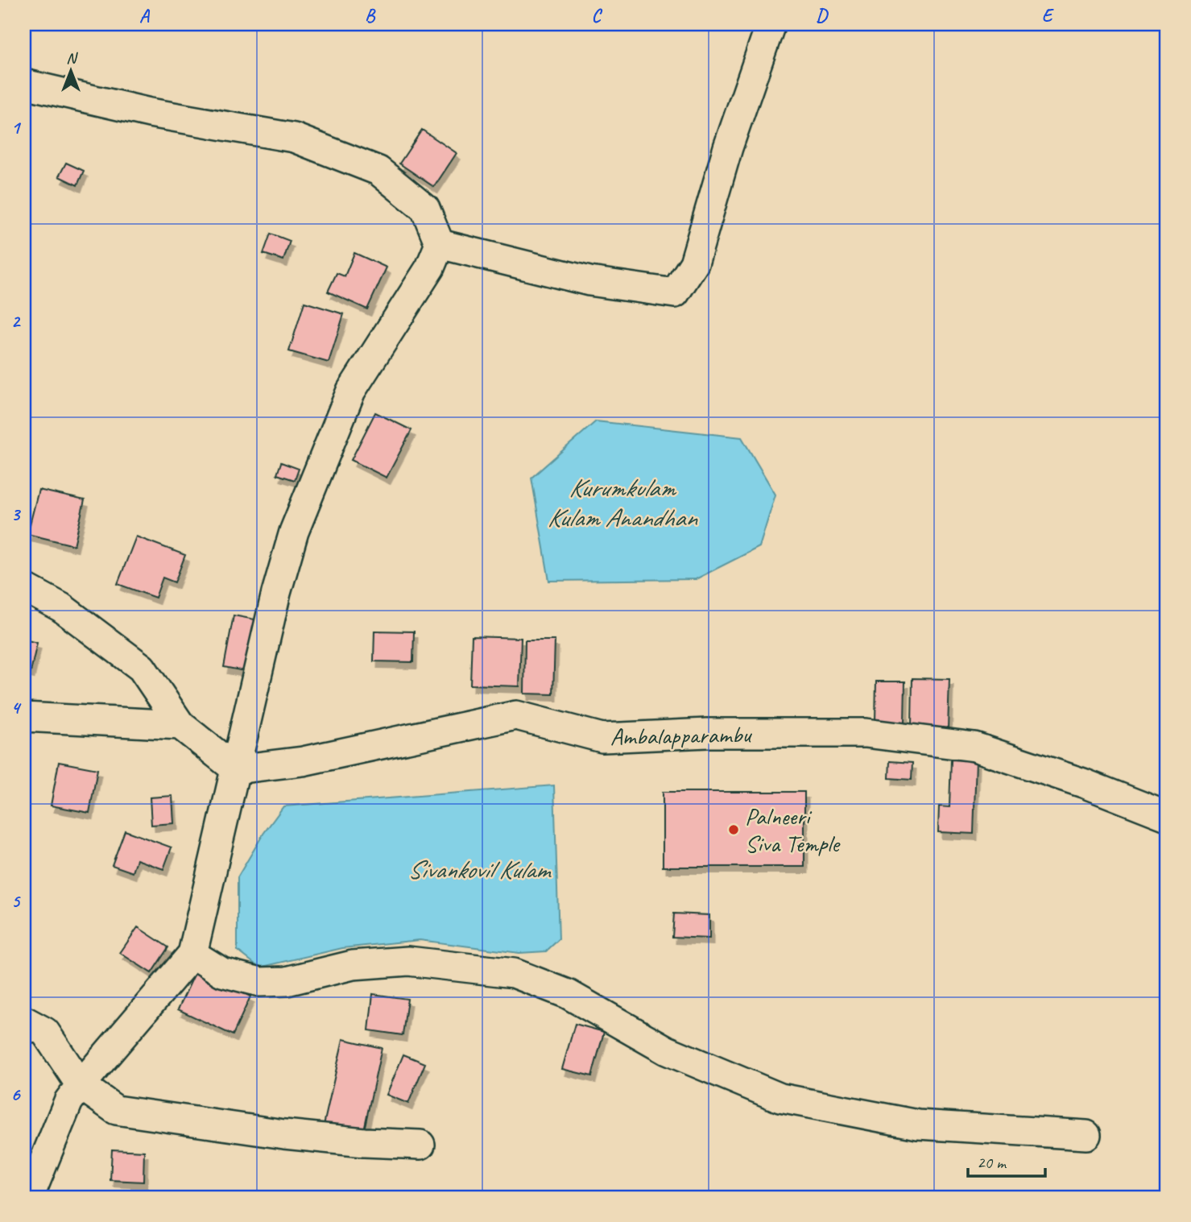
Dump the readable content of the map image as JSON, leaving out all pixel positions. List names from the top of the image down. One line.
{"streets":{"street":["Ambalapparambu"]},"water":["Kurumkulam Kulam Anandhan","Sivankovil Kulam"],"places":["Palneeri Siva Temple"],"scale_bar":"20 m","north":"top","grid":{"columns":["A","B","C","D","E"],"rows":["1","2","3","4","5","6"]}}
